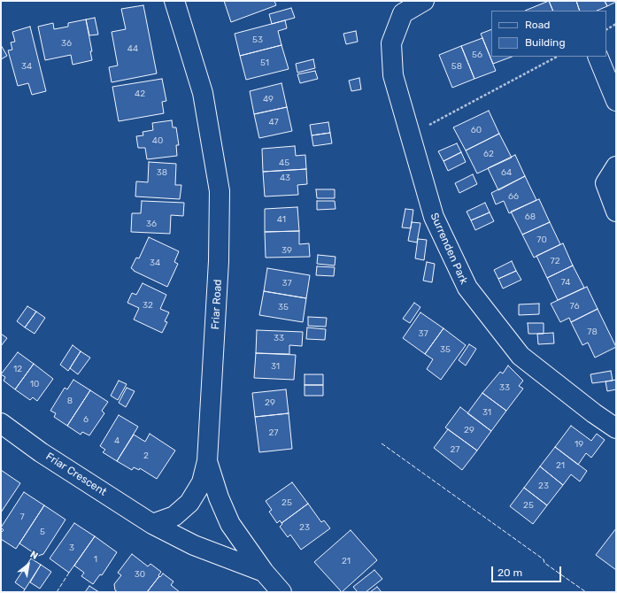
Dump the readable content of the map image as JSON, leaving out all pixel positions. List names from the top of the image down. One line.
{"streets":{"street":["Surrenden Park","Friar Road","Friar Crescent"]},"crossings":[["Friar Road","Friar Crescent"]],"house_numbers":["53","36","44","56","51","34","58","42","49","47","60","40","62","45","38","64","43","66","68","41","36","70","39","72","34","74","37","32","76","35","78","37","33","35","31","12","10","33","8","29","31","6","29","27","4","19","27","2","21","23","25","25","7","23","5","3","1","21","30"],"legend":["Road","Building"],"scale_bar":"20 m","north":"top right"}
